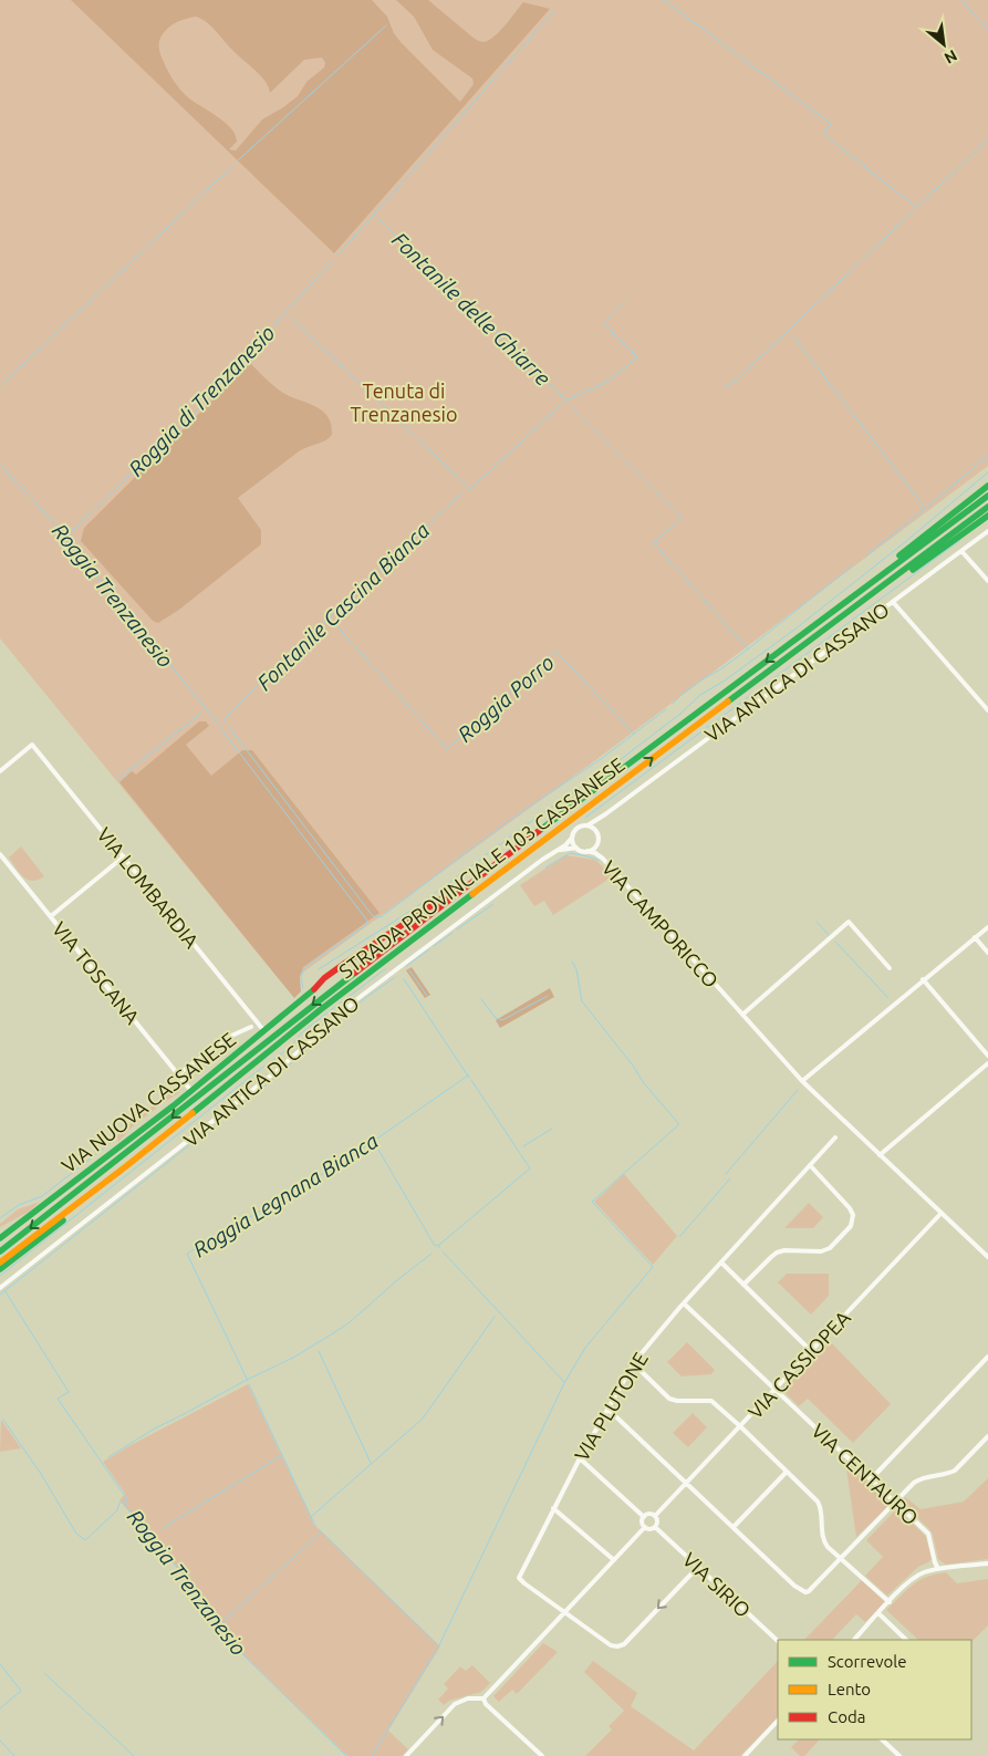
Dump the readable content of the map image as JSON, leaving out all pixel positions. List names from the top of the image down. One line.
{"streets":{"main road":["STRADA PROVINCIALE 103 CASSANESE","VIA NUOVA CASSANESE"],"street":["VIA ANTICA DI CASSANO","VIA LOMBARDIA","VIA CAMPORICCO","VIA TOSCANA","VIA CASSIOPEA","VIA PLUTONE","VIA CENTAURO","VIA SIRIO"]},"crossings":[["VIA ANTICA DI CASSANO","VIA CAMPORICCO"],["STRADA PROVINCIALE 103 CASSANESE","VIA NUOVA CASSANESE"],["VIA LOMBARDIA","VIA NUOVA CASSANESE"],["VIA CAMPORICCO","VIA CASSIOPEA"],["VIA TOSCANA","VIA NUOVA CASSANESE"],["VIA CASSIOPEA","VIA CENTAURO"],["VIA CASSIOPEA","VIA SIRIO"],["VIA PLUTONE","VIA CENTAURO"]],"water":["Fontanile delle Ghiarre","Roggia di Trenzanesio","Roggia Trenzanesio","Fontanile Cascina Bianca","Roggia Porro","Roggia Legnana Bianca"],"parks":["Tenuta di Trenzanesio"],"legend":["Scorrevole","Lento","Coda"],"north":"bottom right"}
